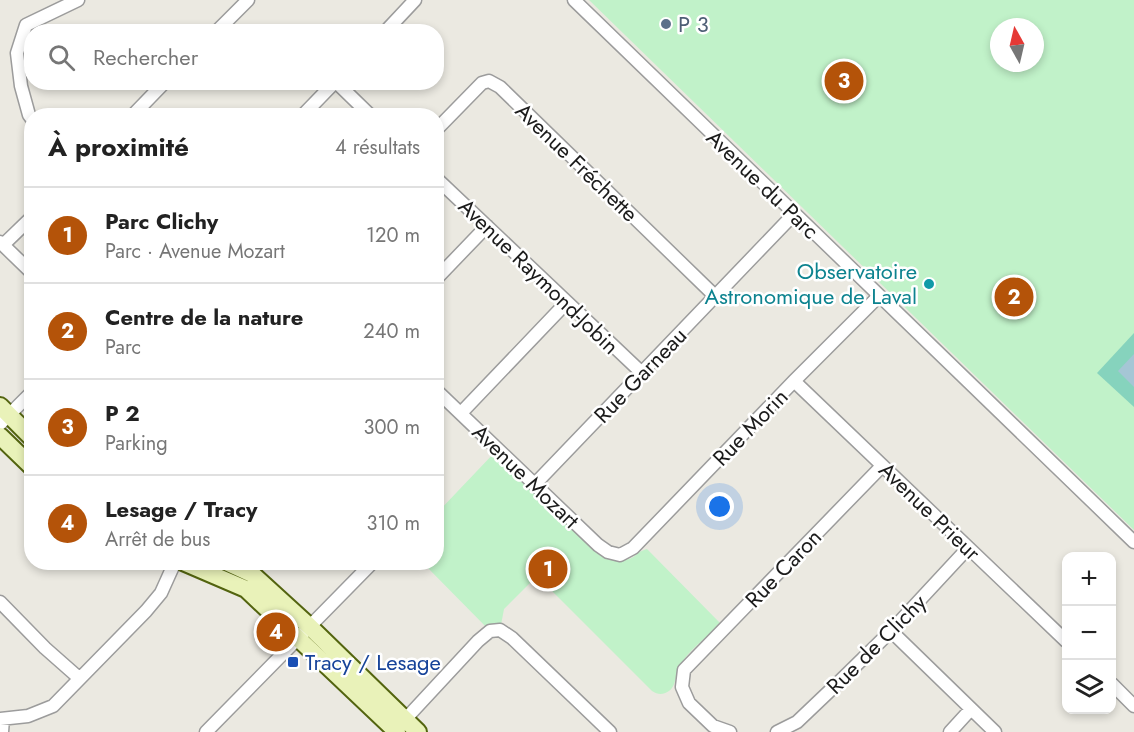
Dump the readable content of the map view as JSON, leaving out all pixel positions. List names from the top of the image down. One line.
{"streets":{"street":["Avenue Fréchette","Avenue du Parc","Avenue Raymond-Jobin","Rue Garneau","Rue Morin","Avenue Mozart","Avenue Prieur","Rue Caron","Rue de Clichy"]},"crossings":[["Avenue Fréchette","Rue Garneau"],["Avenue du Parc","Rue Garneau"],["Avenue du Parc","Rue Morin"],["Avenue Raymond-Jobin","Rue Garneau"],["Rue Garneau","Avenue Mozart"],["Rue Morin","Avenue Mozart"],["Rue Morin","Avenue Prieur"],["Avenue Prieur","Rue Caron"],["Avenue Prieur","Rue de Clichy"]],"places":{"other":["P 3","Observatoire Astronomique de Laval"],"transit":["Tracy / Lesage"]},"north":"top","page":{"search":"Rechercher","pins":["3","2","1","4"],"heading":["À proximité","4 résultats"],"list":[{"mark":"1","name":"Parc Clichy","note":"Parc · Avenue Mozart","value":"120 m"},{"mark":"2","name":"Centre de la nature","note":"Parc","value":"240 m"},{"mark":"3","name":"P 2","note":"Parking","value":"300 m"},{"mark":"4","name":"Lesage / Tracy","note":"Arrêt de bus","value":"310 m"}],"map_buttons":["+","−"]}}
